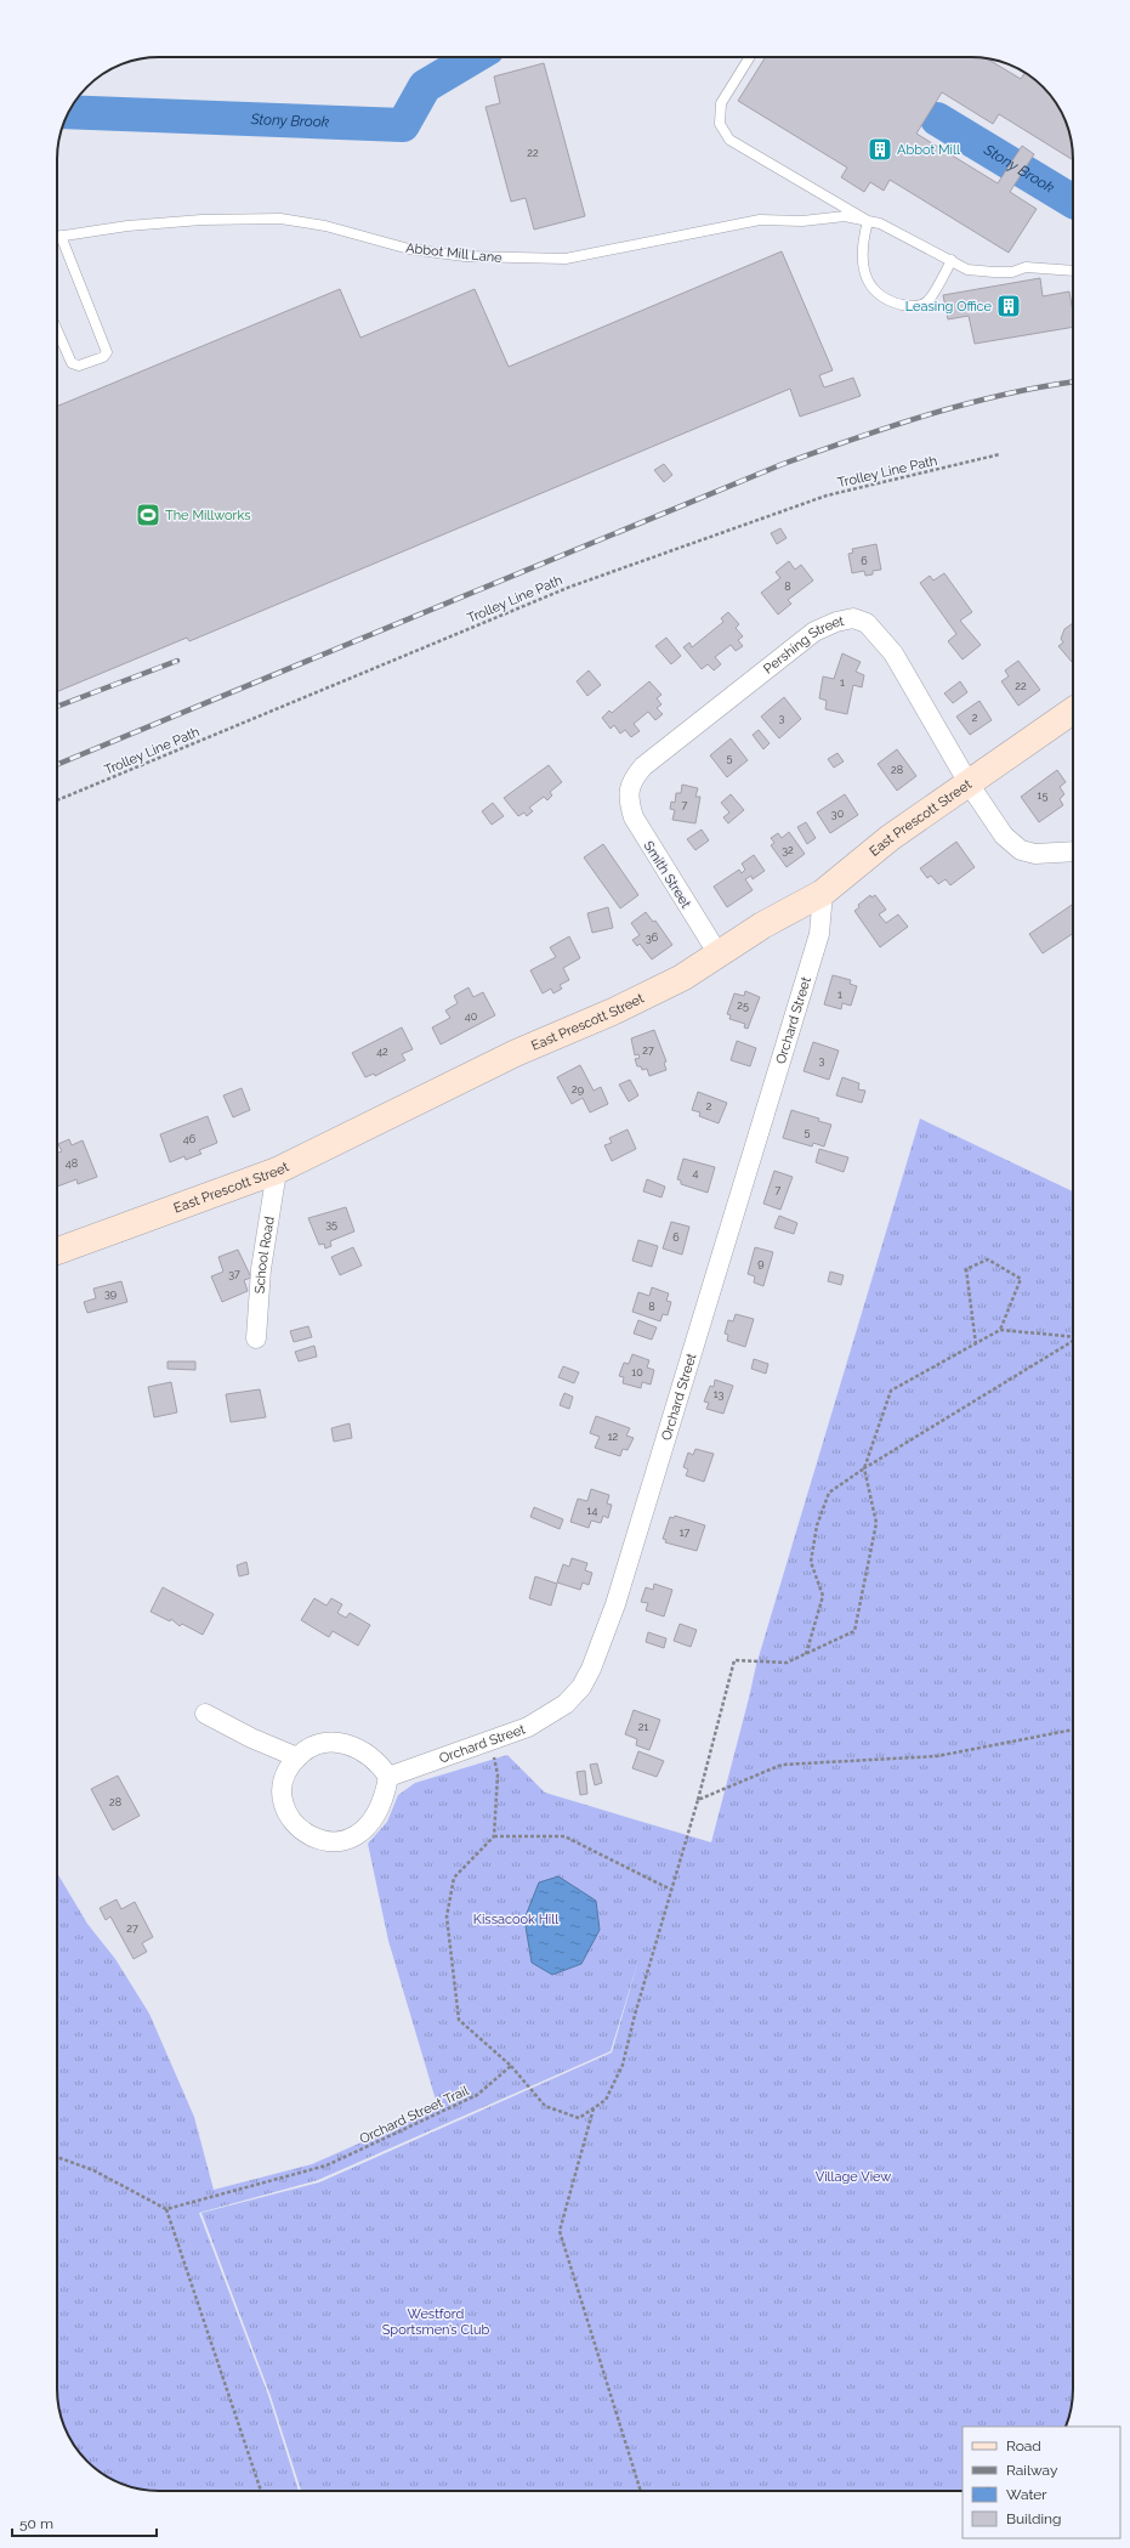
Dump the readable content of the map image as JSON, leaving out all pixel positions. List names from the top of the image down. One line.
{"streets":{"main road":["East Prescott Street"],"street":["Pershing Street","Smith Street","Orchard Street","School Road"],"lane":["Abbot Mill Lane"],"path":["Trolley Line Path","Orchard Street Trail"]},"crossings":[["Pershing Street","East Prescott Street"],["Pershing Street","Smith Street"],["East Prescott Street","Smith Street"],["East Prescott Street","Orchard Street"],["East Prescott Street","School Road"]],"water":["Stony Brook"],"parks":["Kissacook Hill","Village View","Westford Sportsmen’s Club"],"places":{"building":["Abbot Mill","Leasing Office"],"sports":["The Millworks"]},"house_numbers":["22","6","8","1","22","3","2","5","28","15","7","30","32","36","1","25","40","27","42","3","29","2","5","46","48","4","7","35","6","9","37","39","8","10","13","12","14","17","21","28","27"],"legend":["Road","Railway","Water","Building"],"scale_bar":"50 m"}
